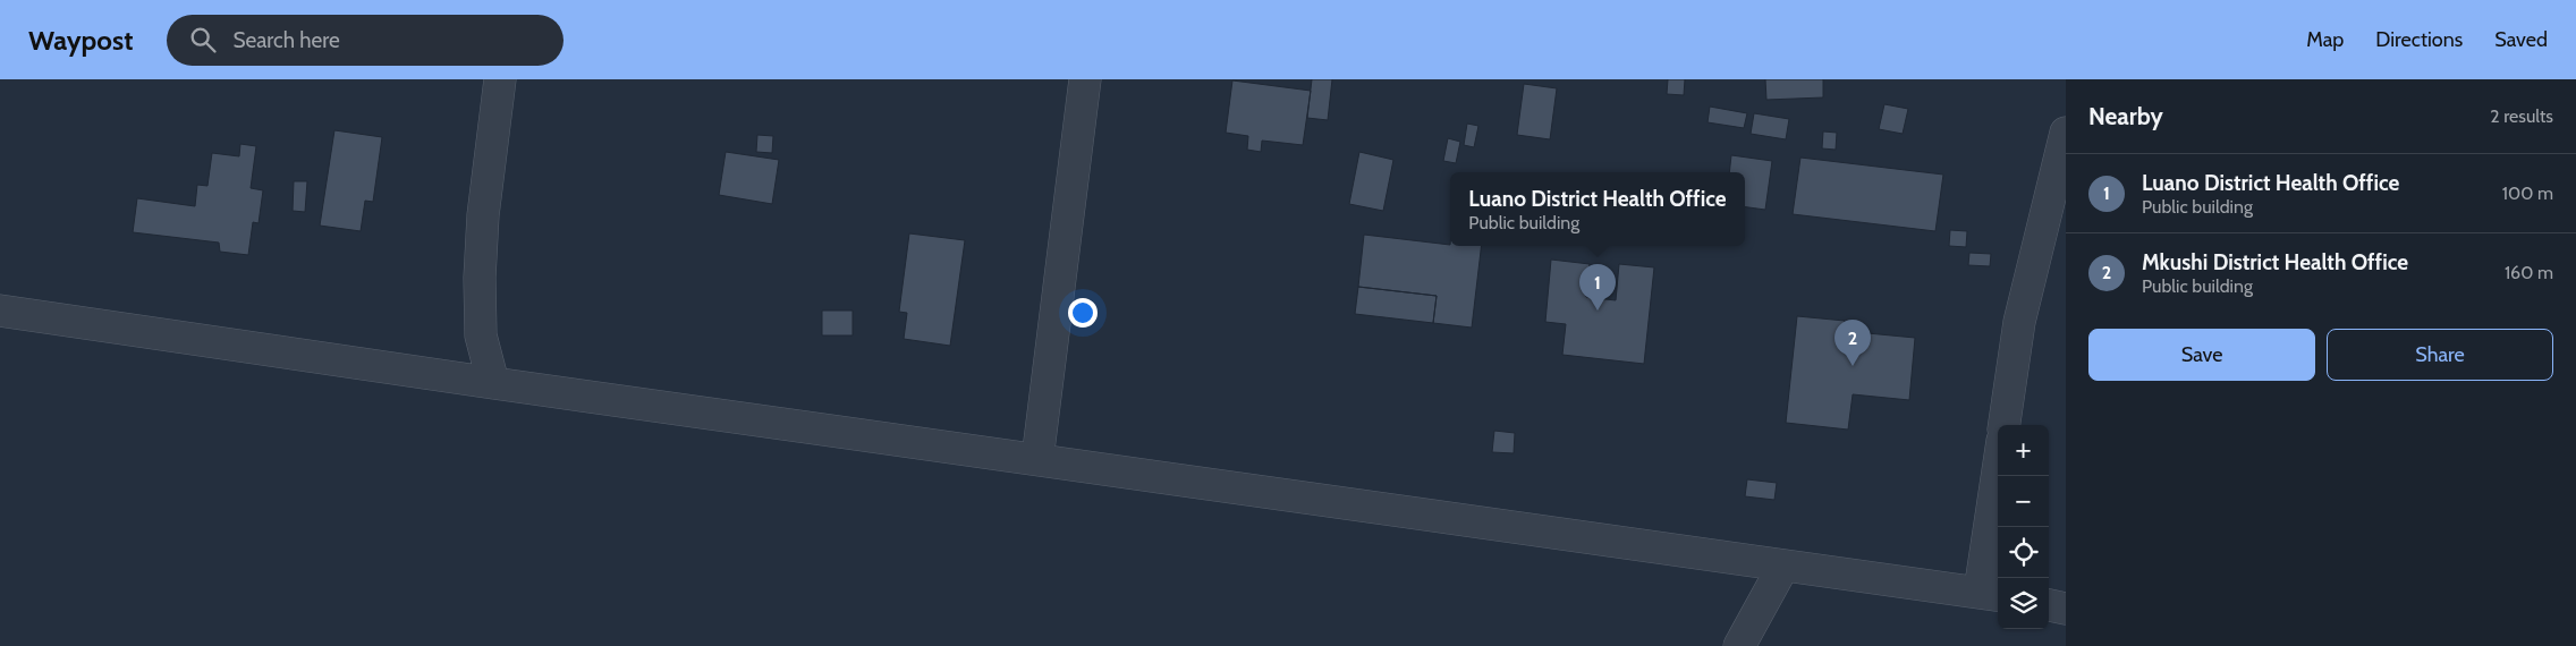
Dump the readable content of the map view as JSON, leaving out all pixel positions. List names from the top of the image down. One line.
{"page":{"header":"Waypost","search":"Search here","nav":["Map","Directions","Saved"],"heading":["Nearby","2 results"],"list":[{"mark":"1","name":"Luano District Health Office","note":"Public building","value":"100 m"},{"mark":"2","name":"Mkushi District Health Office","note":"Public building","value":"160 m"}],"popup":["Luano District Health Office","Public building"],"pins":["1","2"],"buttons":["Save","Share"],"map_buttons":["+","−"]}}
